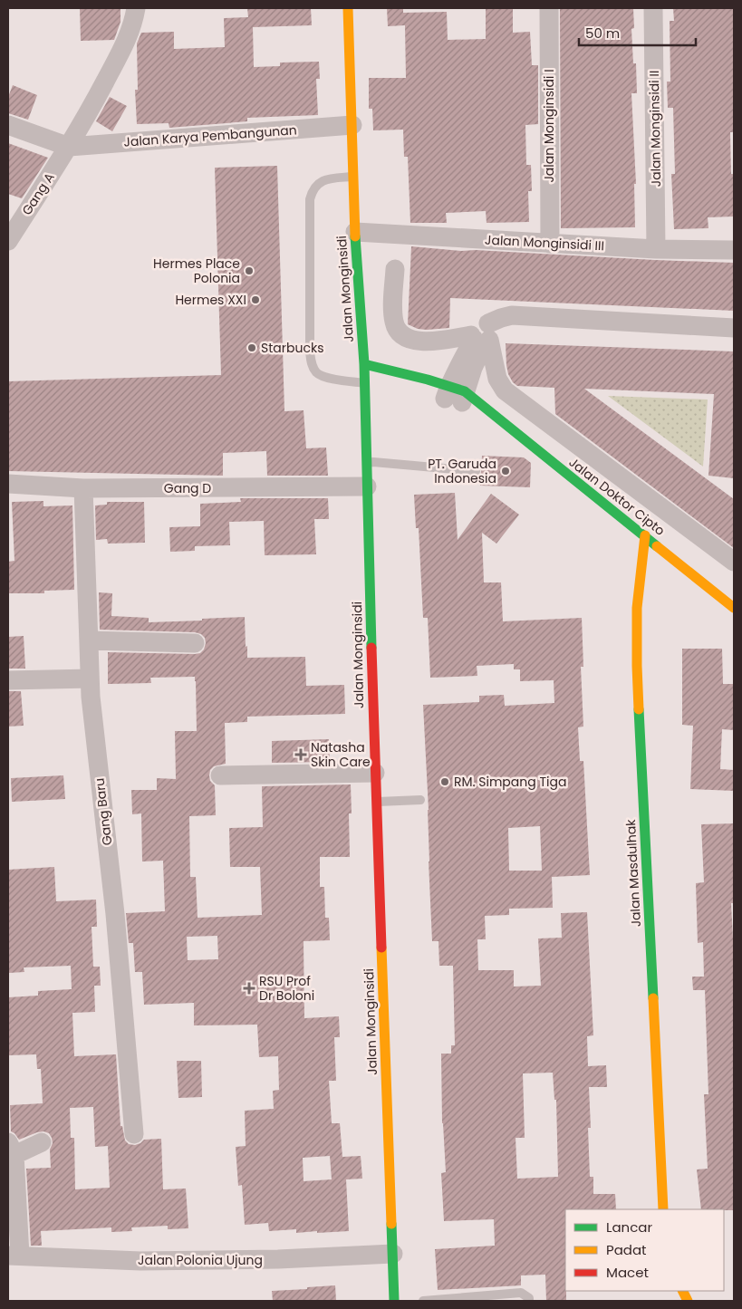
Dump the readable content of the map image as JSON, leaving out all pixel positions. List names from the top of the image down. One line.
{"streets":{"main road":["Jalan Monginsidi","Jalan Doktor Cipto","Jalan Masdulhak"],"street":["Jalan Monginsidi I","Jalan Monginsidi II","Jalan Karya Pembangunan","Gang A","Jalan Monginsidi III","Gang D","Gang Baru","Jalan Polonia Ujung"]},"crossings":[["Jalan Monginsidi I","Jalan Monginsidi III"],["Jalan Monginsidi II","Jalan Monginsidi III"],["Jalan Karya Pembangunan","Gang A"],["Jalan Karya Pembangunan","Jalan Monginsidi"],["Jalan Monginsidi III","Jalan Monginsidi"],["Jalan Monginsidi","Gang D"],["Jalan Monginsidi","Jalan Doktor Cipto"],["Jalan Monginsidi","Jalan Polonia Ujung"],["Gang D","Gang Baru"],["Jalan Doktor Cipto","Jalan Masdulhak"]],"places":{"other":["Hermes Place Polonia","Hermes XXI","Starbucks","PT. Garuda Indonesia","RM. Simpang Tiga"],"health":["Natasha Skin Care","RSU Prof Dr Boloni"]},"legend":["Lancar","Padat","Macet"],"scale_bar":"50 m"}
